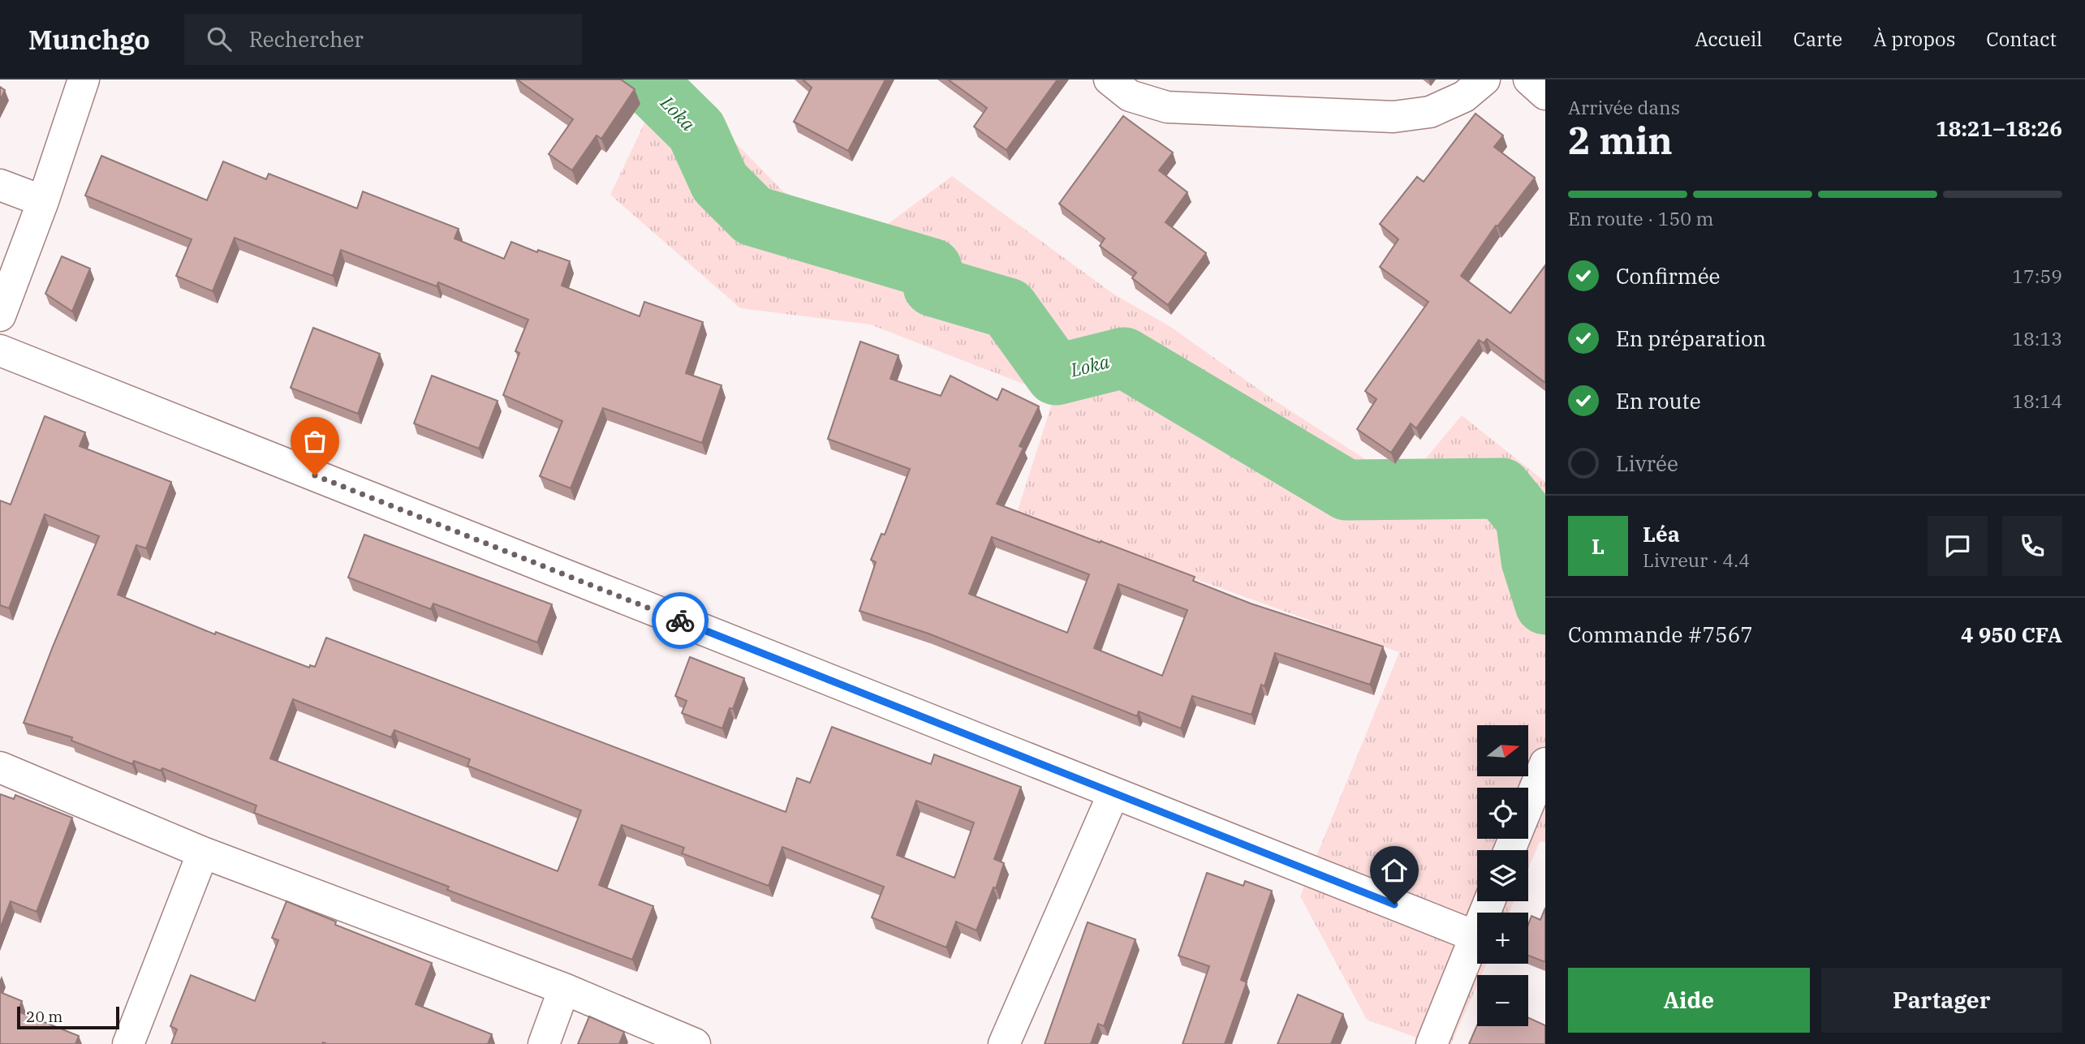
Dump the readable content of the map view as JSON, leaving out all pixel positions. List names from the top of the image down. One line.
{"water":["Loka"],"scale_bar":"20 m","north":"right","page":{"header":"Munchgo","search":"Rechercher","nav":["Accueil","Carte","À propos","Contact"],"heading":["2 min","Arrivée dans","18:21–18:26"],"panel":["Léa","Livreur · 4.4","Commande #7567","4 950 CFA"],"bar":"En route · 150 m","list":[["Confirmée","17:59"],["En préparation","18:13"],["En route","18:14"],"Livrée"],"round":"L","map_buttons":["+","−"],"buttons":["Aide","Partager"],"scale":"20 m"}}
